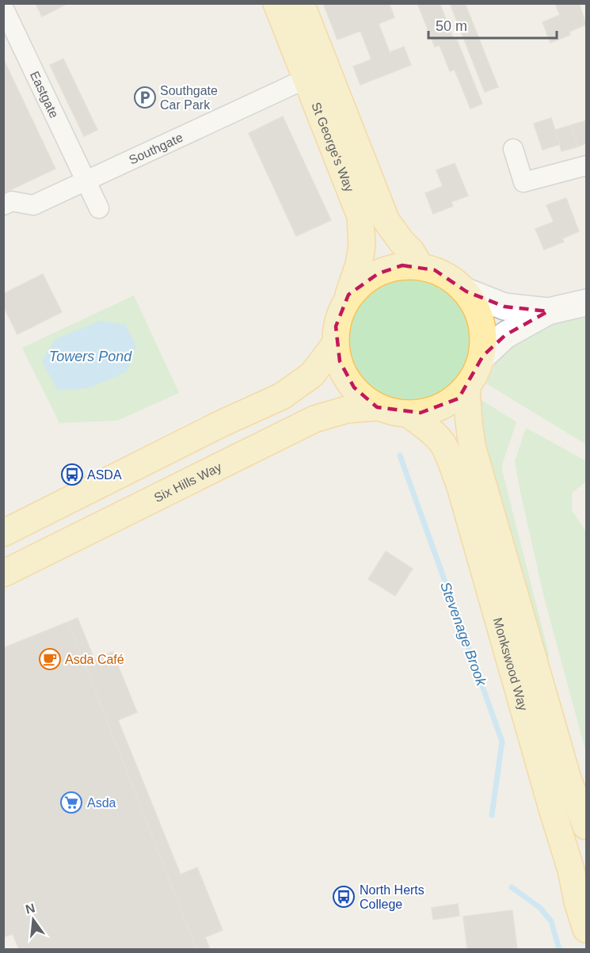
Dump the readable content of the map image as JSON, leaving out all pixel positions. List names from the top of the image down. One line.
{"streets":{"main road":["St George's Way","Six Hills Way","Monkswood Way"],"street":["Eastgate","Southgate"]},"crossings":[["Eastgate","Southgate"],["St George's Way","Southgate"],["St George's Way","Six Hills Way"],["St George's Way","Monkswood Way"],["Six Hills Way","Monkswood Way"]],"water":["Towers Pond","Stevenage Brook"],"places":{"parking":["Southgate Car Park"],"bus stop":["ASDA","North Herts College"],"cafe":["Asda Café"],"supermarket":["Asda"]},"scale_bar":"50 m","north":"top"}
